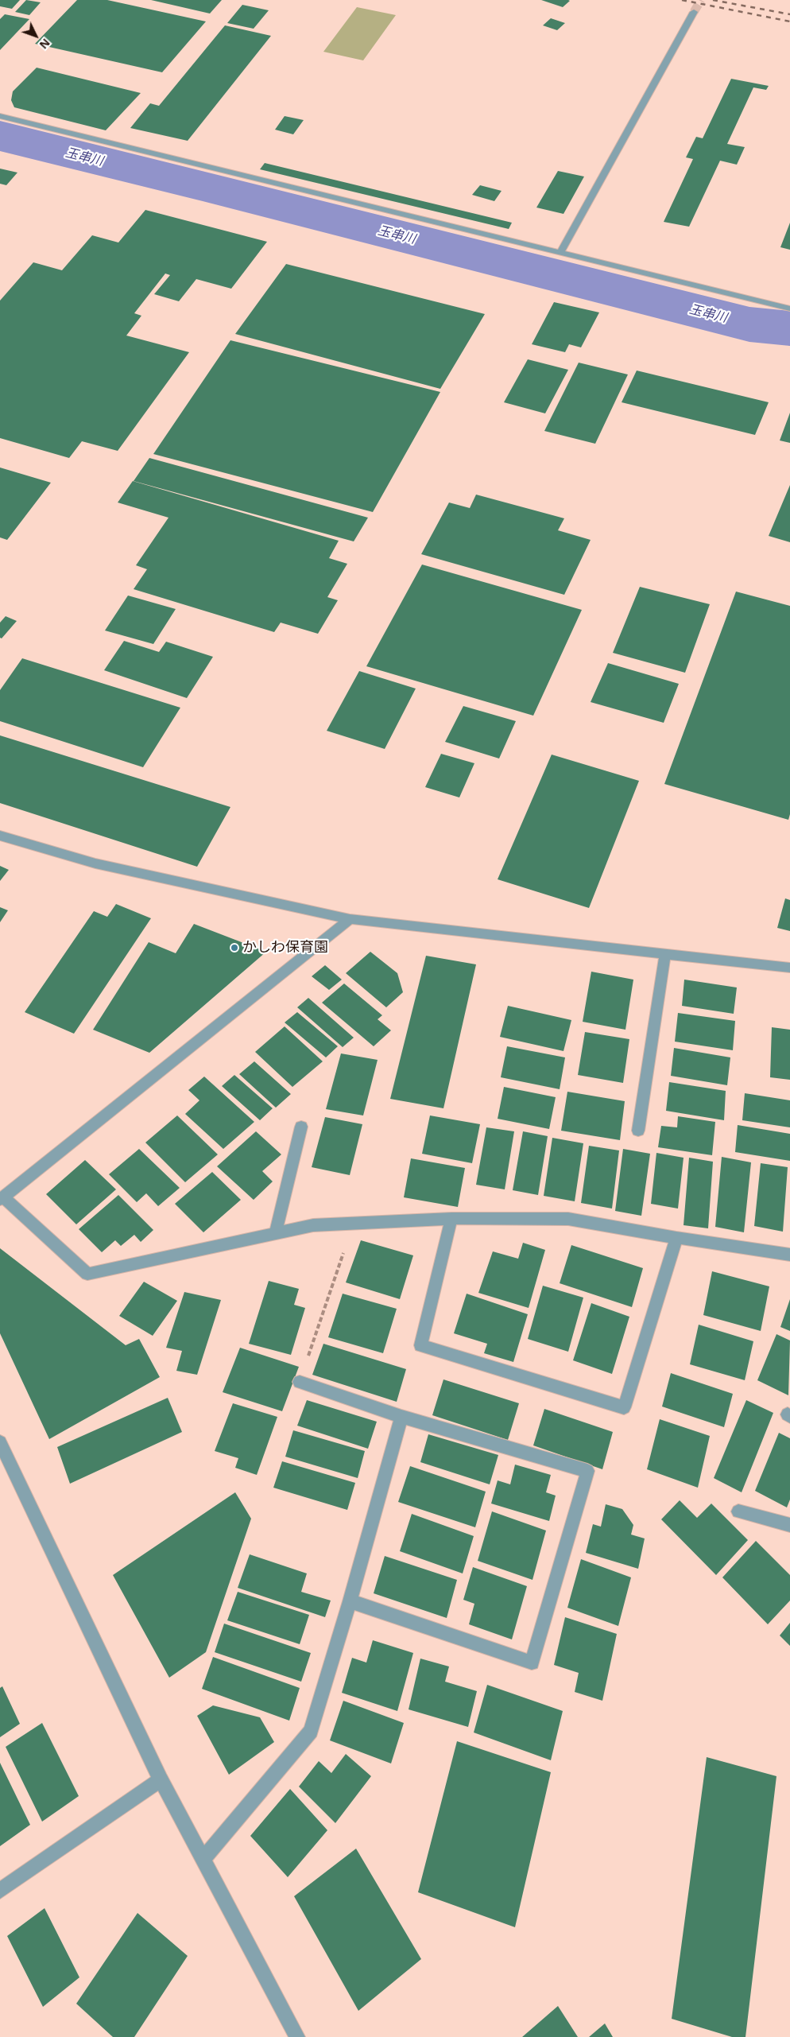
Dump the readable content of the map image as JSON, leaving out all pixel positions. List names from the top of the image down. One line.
{"water":["玉串川"],"places":["かしわ保育園"],"north":"bottom right"}
